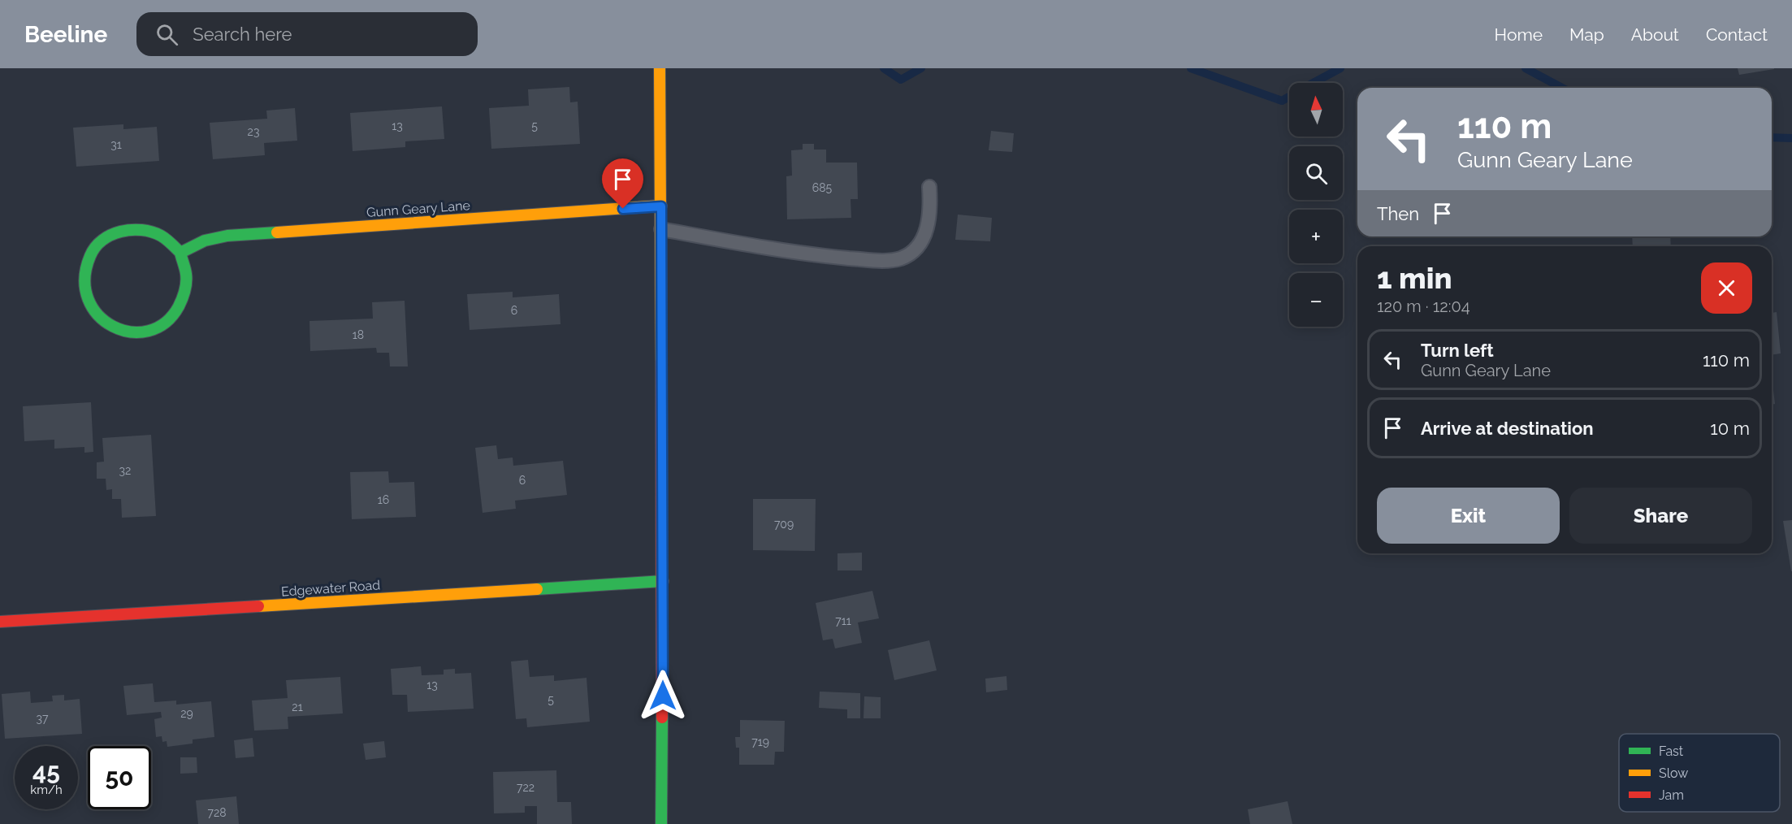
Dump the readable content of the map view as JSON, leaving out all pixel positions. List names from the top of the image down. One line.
{"streets":{"street":["Gunn Geary Lane","Edgewater Road"]},"house_numbers":["13","5","23","31","685","6","18","32","6","16","709","711","13","5","21","29","37","719","722","728"],"legend":["Fast","Slow","Jam"],"north":"top","page":{"header":"Beeline","search":"Search here","nav":["Home","Map","About","Contact"],"map_buttons":["+","−"],"turn":["110 m","Gunn Geary Lane"],"then":"Then","heading":["1 min","120 m · 12:04"],"list":[{"name":"Turn left","note":"Gunn Geary Lane","value":"110 m"},{"name":"Arrive at destination","value":"10 m"}],"buttons":["Exit","Share"],"speed":"45 km/h","limit":"50"}}
